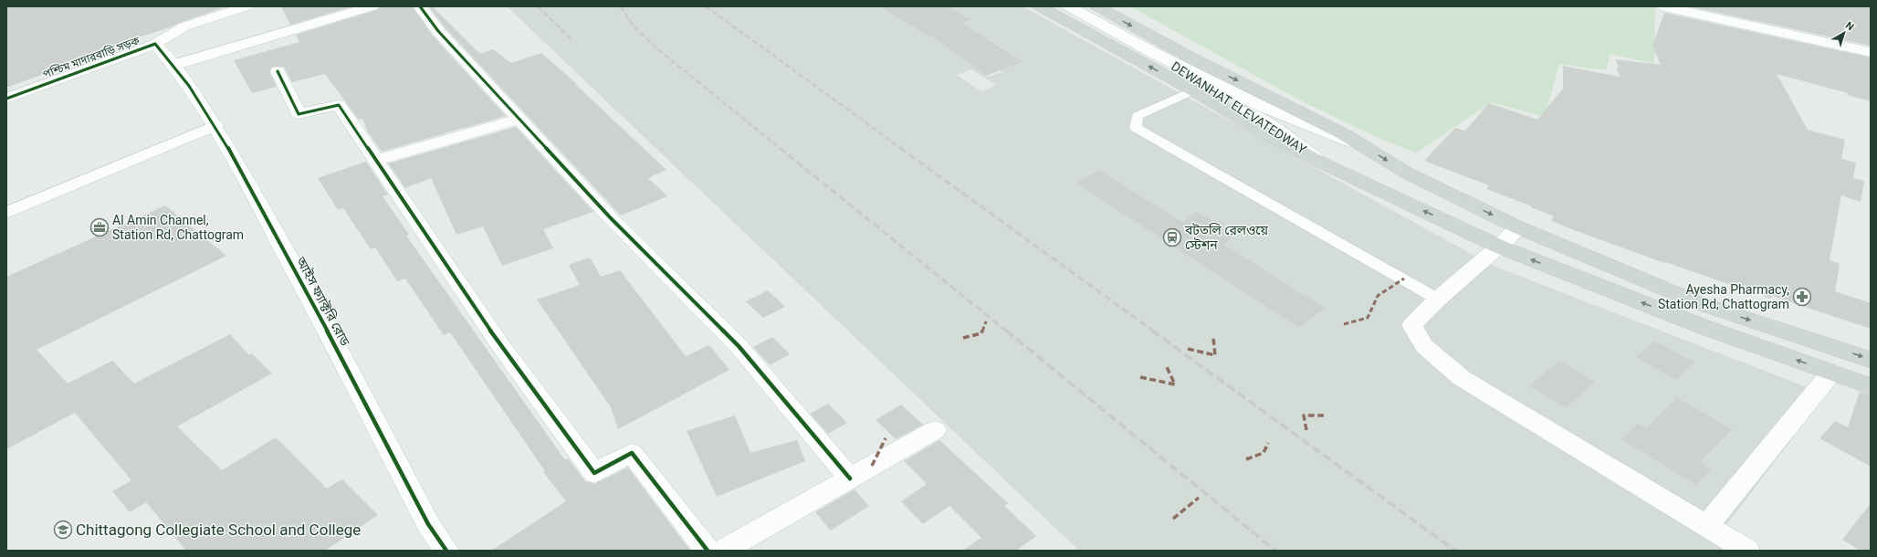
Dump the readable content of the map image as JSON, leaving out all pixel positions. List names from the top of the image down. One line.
{"streets":{"street":["পশ্চিম মাদারবাড়ি সড়ক","DEWANHAT ELEVATEDWAY","আইস ফ্যাক্টরি রোড"]},"crossings":[["পশ্চিম মাদারবাড়ি সড়ক","আইস ফ্যাক্টরি রোড"]],"places":{"office":["Al Amin Channel, Station Rd, Chattogram"],"station":["বটতলি রেলওয়ে স্টেশন"],"pharmacy":["Ayesha Pharmacy, Station Rd, Chattogram"],"school or university":["Chittagong Collegiate School and College"]},"north":"top right"}
